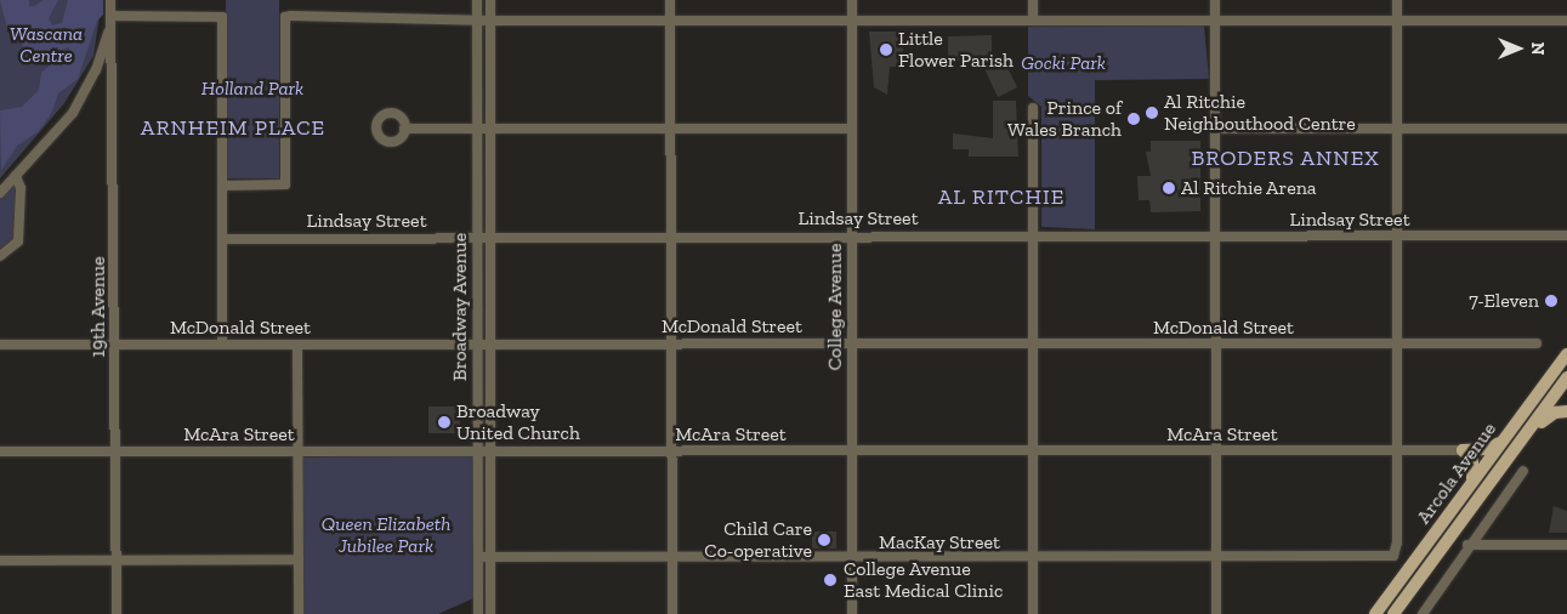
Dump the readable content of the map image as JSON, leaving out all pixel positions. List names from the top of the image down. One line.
{"streets":{"main road":["Arcola Avenue"],"street":["Lindsay Street","19th Avenue","Broadway Avenue","College Avenue","McDonald Street","McAra Street","MacKay Street"]},"crossings":[["Lindsay Street","Broadway Avenue"],["Lindsay Street","College Avenue"],["19th Avenue","McDonald Street"],["19th Avenue","McAra Street"],["Broadway Avenue","McDonald Street"],["Broadway Avenue","McAra Street"],["Broadway Avenue","MacKay Street"],["College Avenue","McDonald Street"],["College Avenue","McAra Street"],["College Avenue","MacKay Street"],["McAra Street","MacKay Street"]],"districts":["ARNHEIM PLACE","BRODERS ANNEX","AL RITCHIE"],"parks":["Wascana Centre","Gocki Park","Holland Park","Queen Elizabeth Jubilee Park"],"places":["Little Flower Parish","Al Ritchie Neighbouthood Centre","Prince of Wales Branch","Al Ritchie Arena","7-Eleven","Broadway United Church","Child Care Co-operative","College Avenue East Medical Clinic"],"north":"right"}
